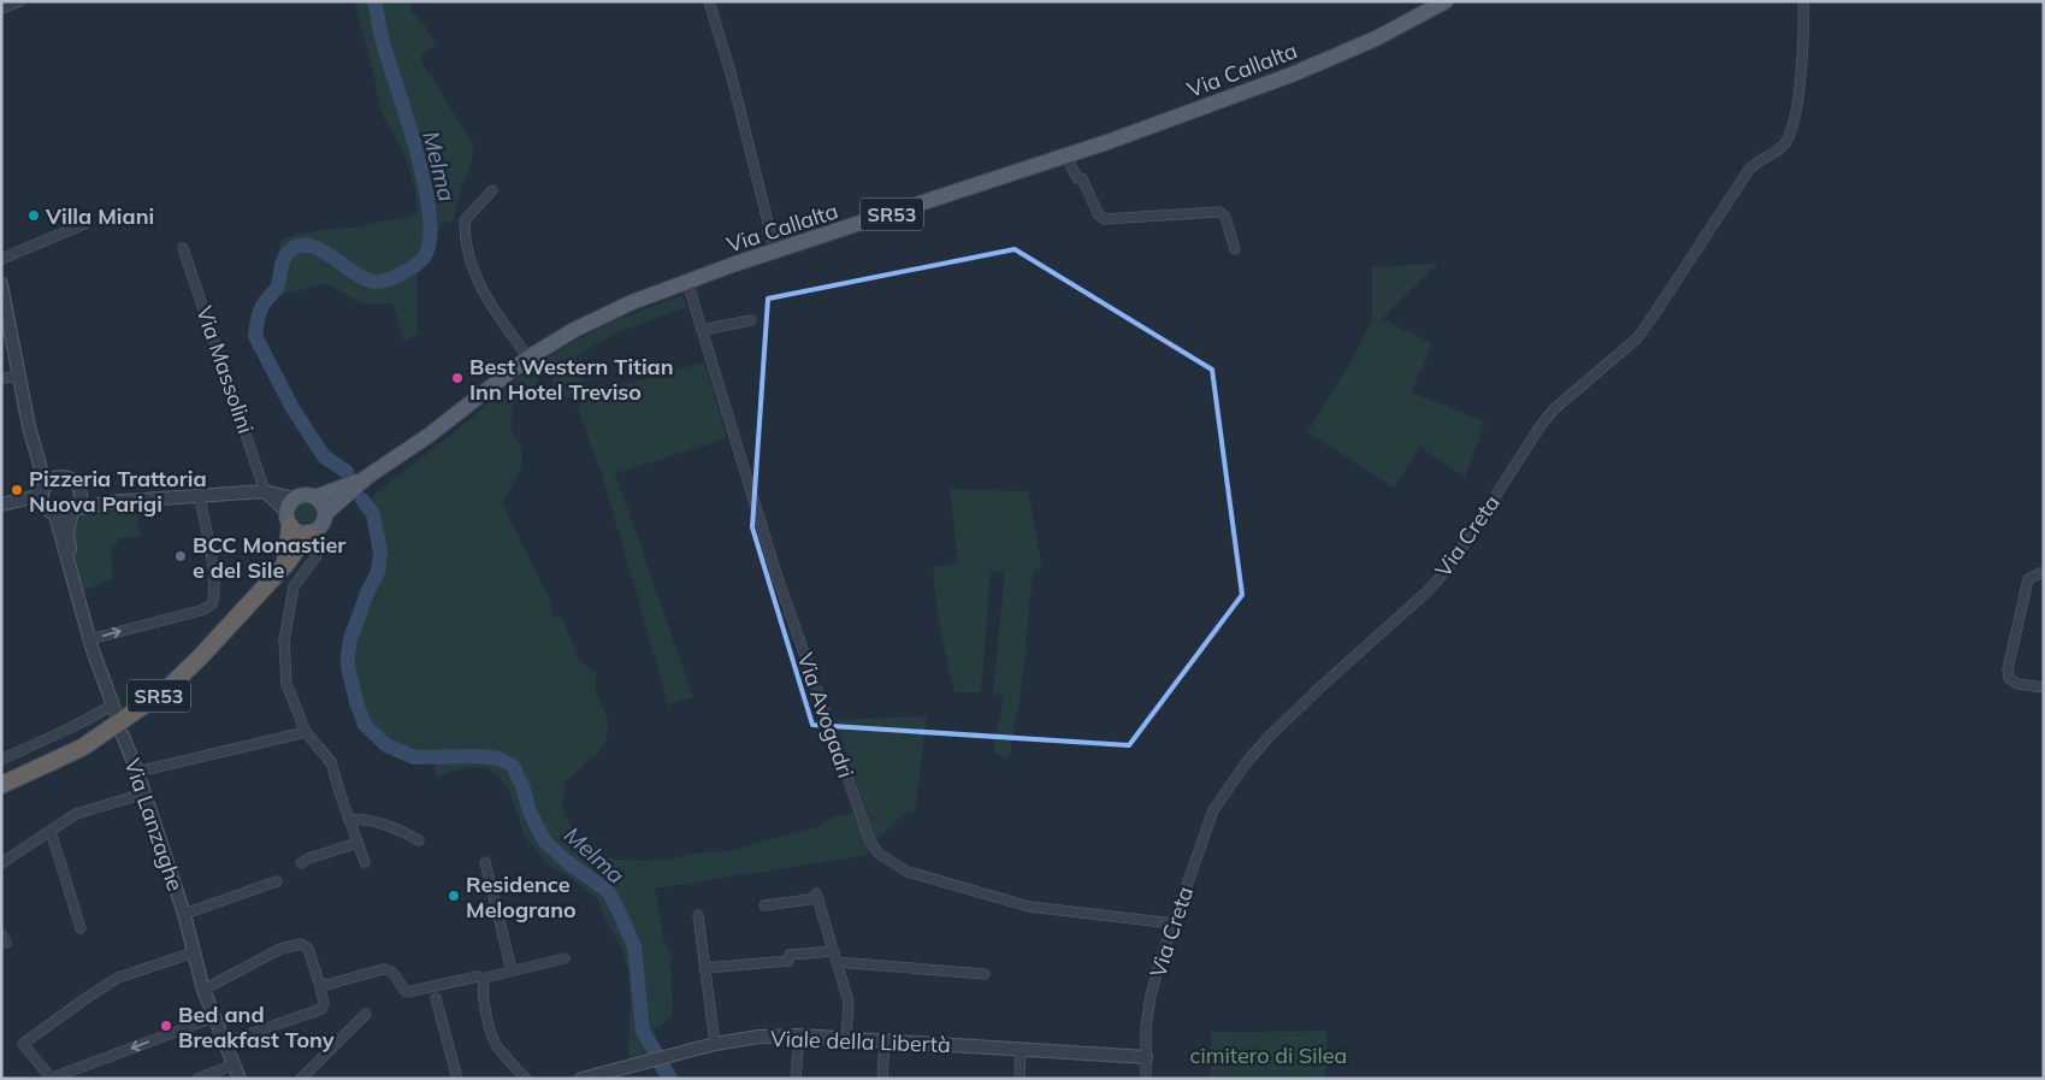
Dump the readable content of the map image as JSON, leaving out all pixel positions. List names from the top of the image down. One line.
{"streets":{"highway":["SR53"],"main road":["Via Callalta"],"street":["Via Massolini","Via Creta","Via Avogadri","Via Lanzaghe","Viale della Libertà"]},"crossings":[["Via Callalta","SR53"],["Via Callalta","Via Avogadri"],["Via Creta","Via Avogadri"],["Via Creta","Viale della Libertà"]],"water":["Melma"],"parks":["cimitero di Silea"],"places":["Villa Miani","Best Western Titian Inn Hotel Treviso","Pizzeria Trattoria Nuova Parigi","BCC Monastier e del Sile","Residence Melograno","Bed and Breakfast Tony"]}
